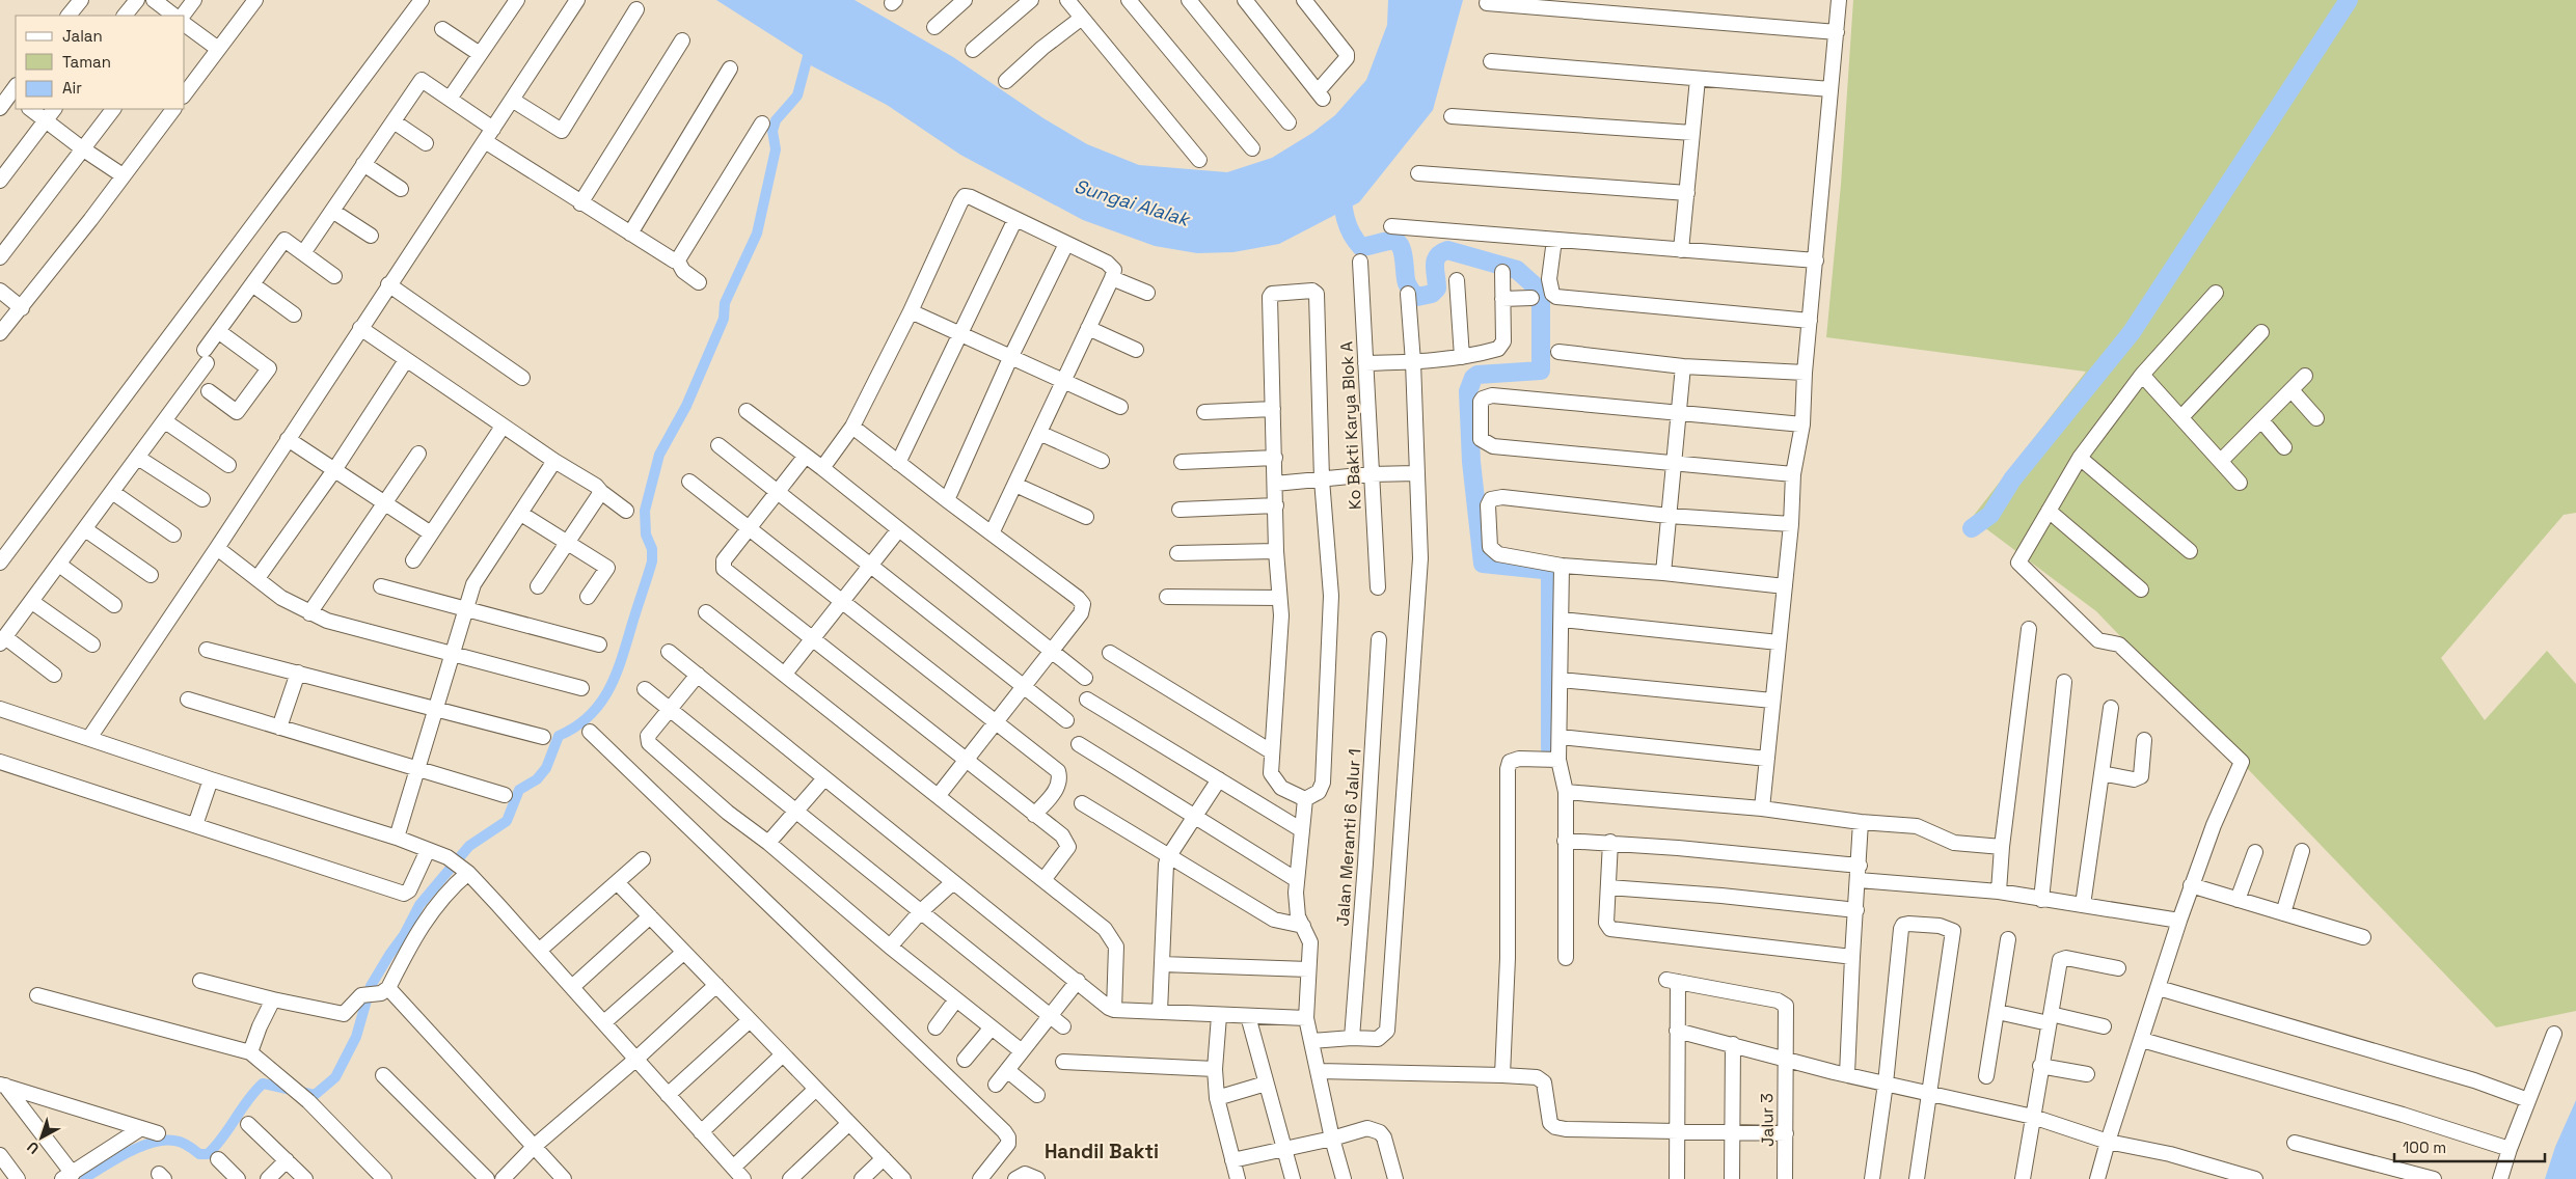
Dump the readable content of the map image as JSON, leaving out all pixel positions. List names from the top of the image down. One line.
{"streets":{"street":["Ko Bakti Karya Blok A","Jalan Meranti 6 Jalur 1","Jalur 3"]},"districts":["Handil Bakti"],"water":["Sungai Alalak"],"legend":["Jalan","Taman","Air"],"scale_bar":"100 m","north":"bottom left"}
